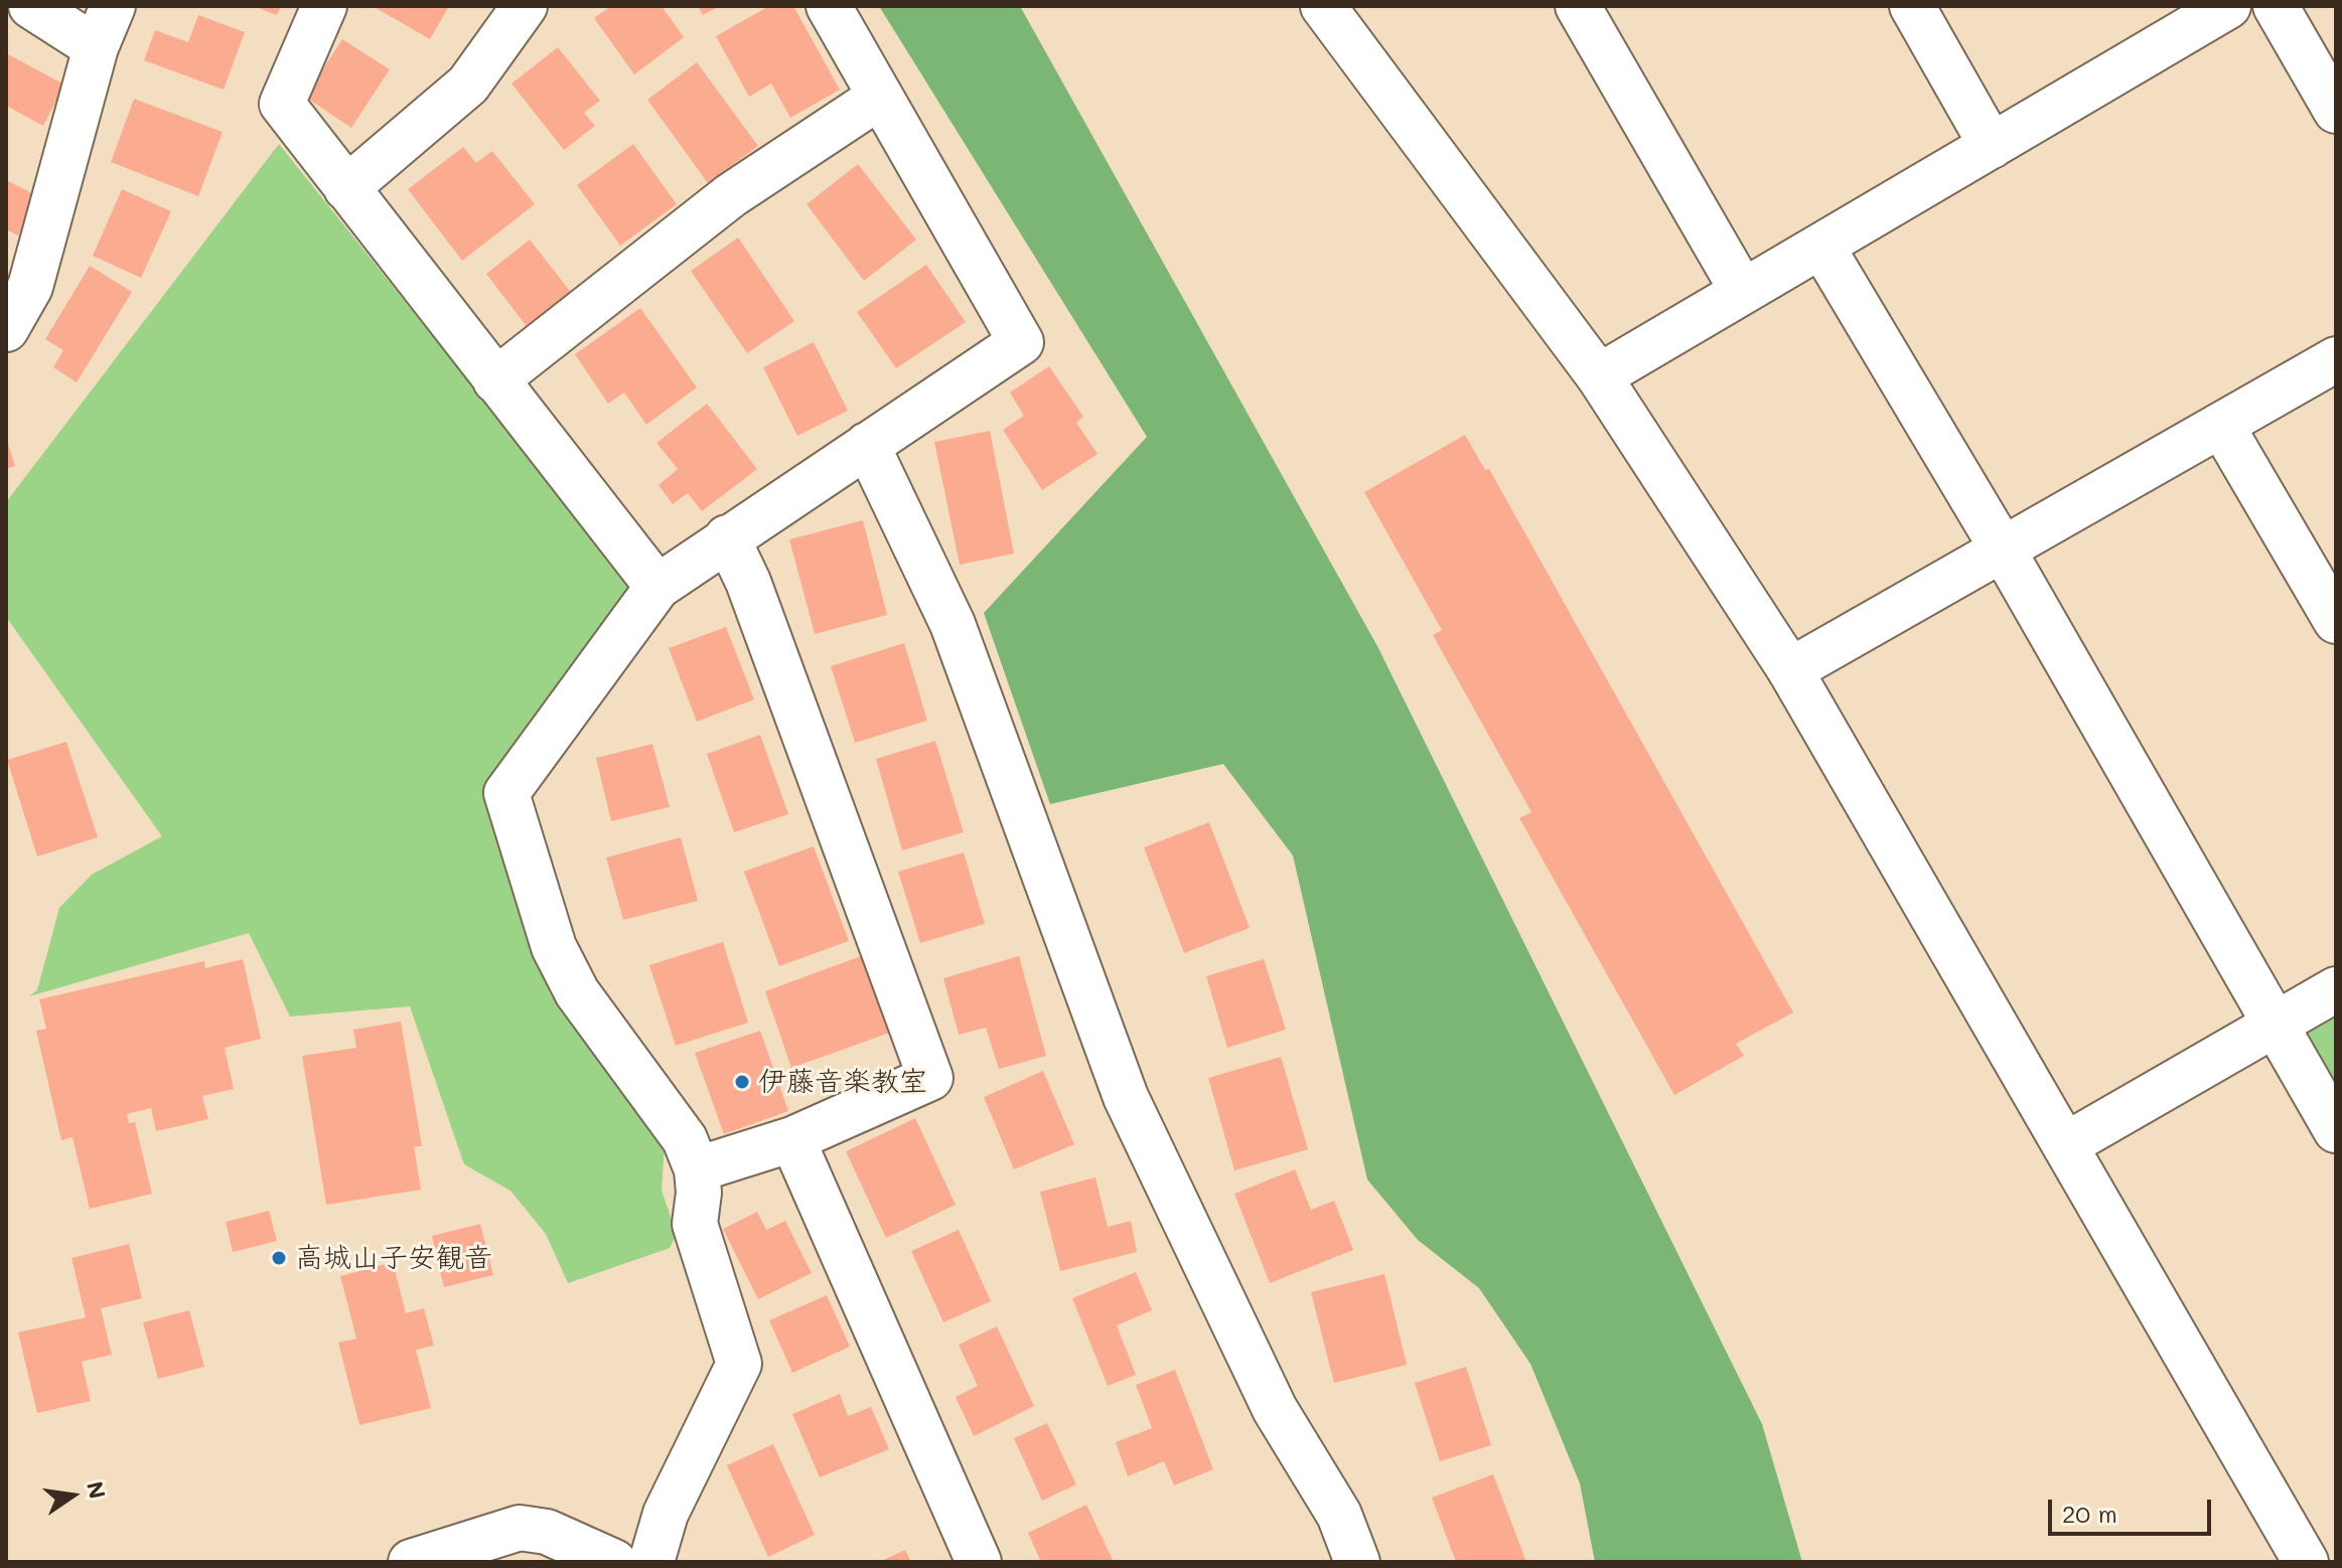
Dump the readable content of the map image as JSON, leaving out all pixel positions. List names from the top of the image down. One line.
{"places":["伊藤音楽教室","高城山子安観音"],"scale_bar":"20 m","north":"right"}
